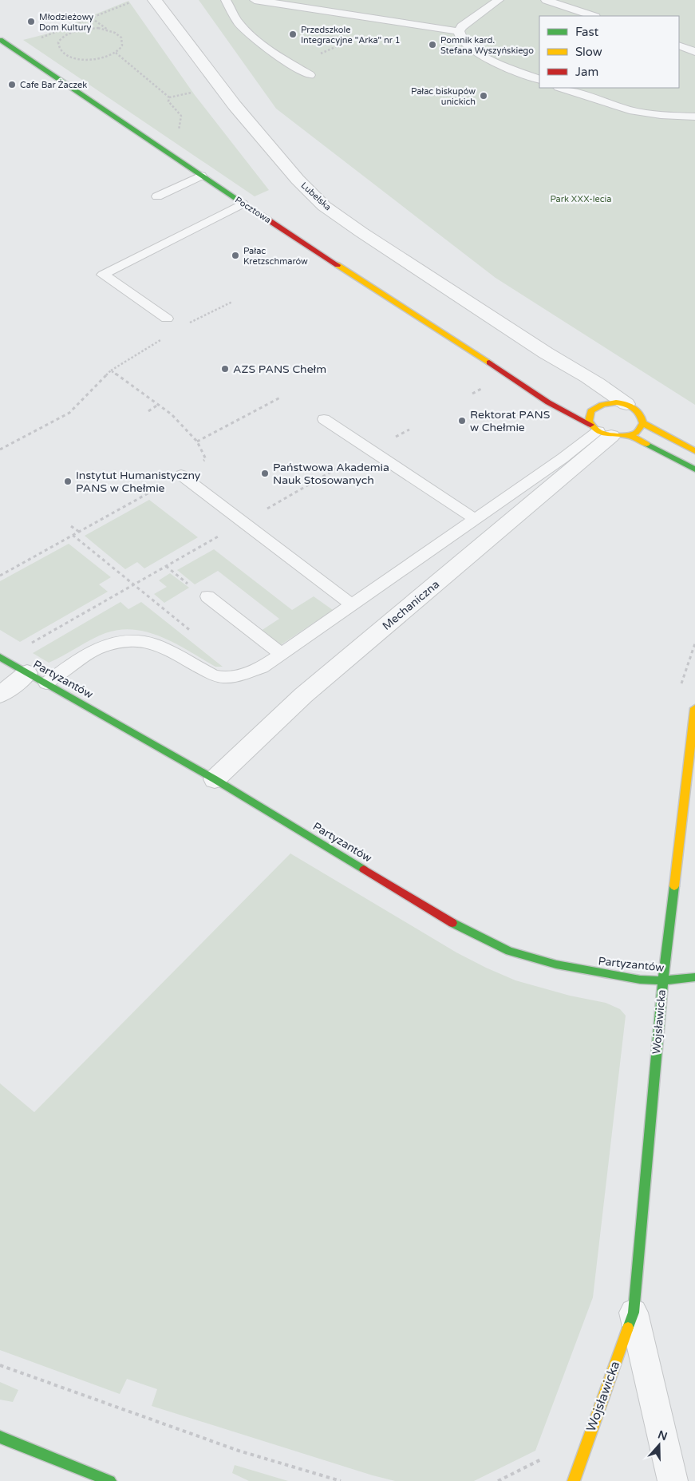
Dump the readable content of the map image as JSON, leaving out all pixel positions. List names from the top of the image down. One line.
{"streets":{"street":["Lubelska","Pocztowa","Mechaniczna","Partyzantów","Wojsławicka"]},"crossings":[["Mechaniczna","Partyzantów"],["Partyzantów","Wojsławicka"]],"parks":["Park XXX-lecia"],"places":["Młodzieżowy Dom Kultury","Przedszkole Integracyjne \"Arka\" nr 1","Pomnik kard. Stefana Wyszyńskiego","Cafe Bar Żaczek","Pałac biskupów unickich","Pałac Kretzschmarów","AZS PANS Chełm","Rektorat PANS w Chełmie","Państwowa Akademia Nauk Stosowanych","Instytut Humanistyczny PANS w Chełmie"],"legend":["Fast","Slow","Jam"],"north":"top"}
